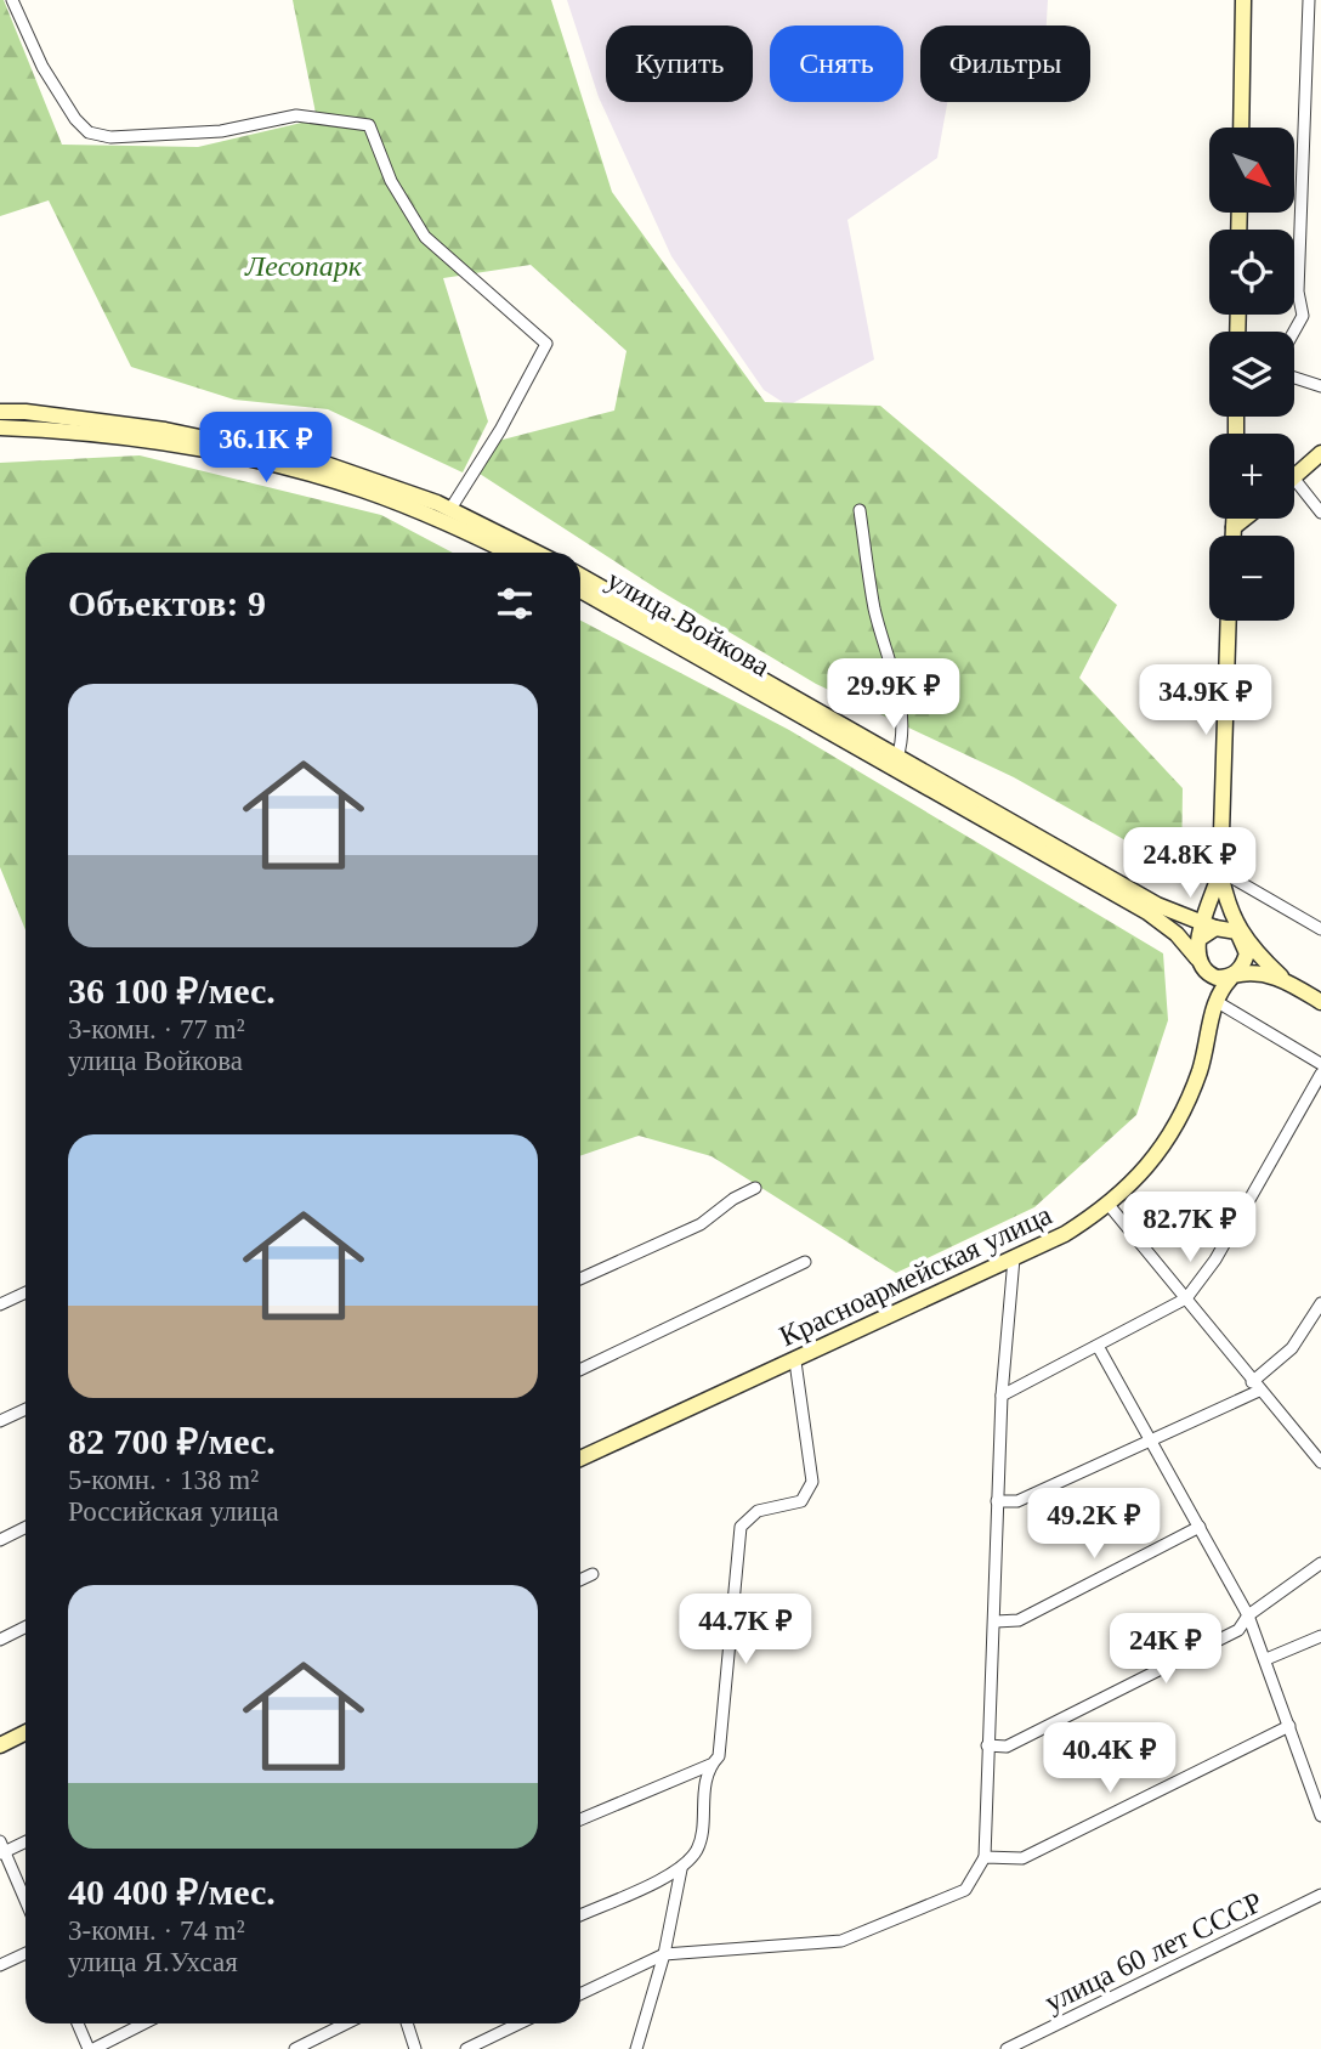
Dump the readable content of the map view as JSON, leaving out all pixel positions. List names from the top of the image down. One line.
{"streets":{"main road":["улица Войкова","Красноармейская улица"],"street":["улица 60 лет СССР"]},"crossings":[["улица Войкова","Красноармейская улица"]],"parks":["Лесопарк"],"north":"bottom right","page":{"chip":["Купить","Снять","Фильтры"],"map_buttons":["+","−"],"price":["36.1K ₽","29.9K ₽","34.9K ₽","24.8K ₽","82.7K ₽","49.2K ₽","44.7K ₽","24K ₽","40.4K ₽"],"heading":"Объектов: 9","list":[{"name":"36 100 ₽/мес.","note":"3-комн. · 77 m² · улица Войкова"},{"name":"82 700 ₽/мес.","note":"5-комн. · 138 m² · Российская улица"},{"name":"40 400 ₽/мес.","note":"3-комн. · 74 m² · улица Я.Ухсая"}]}}
